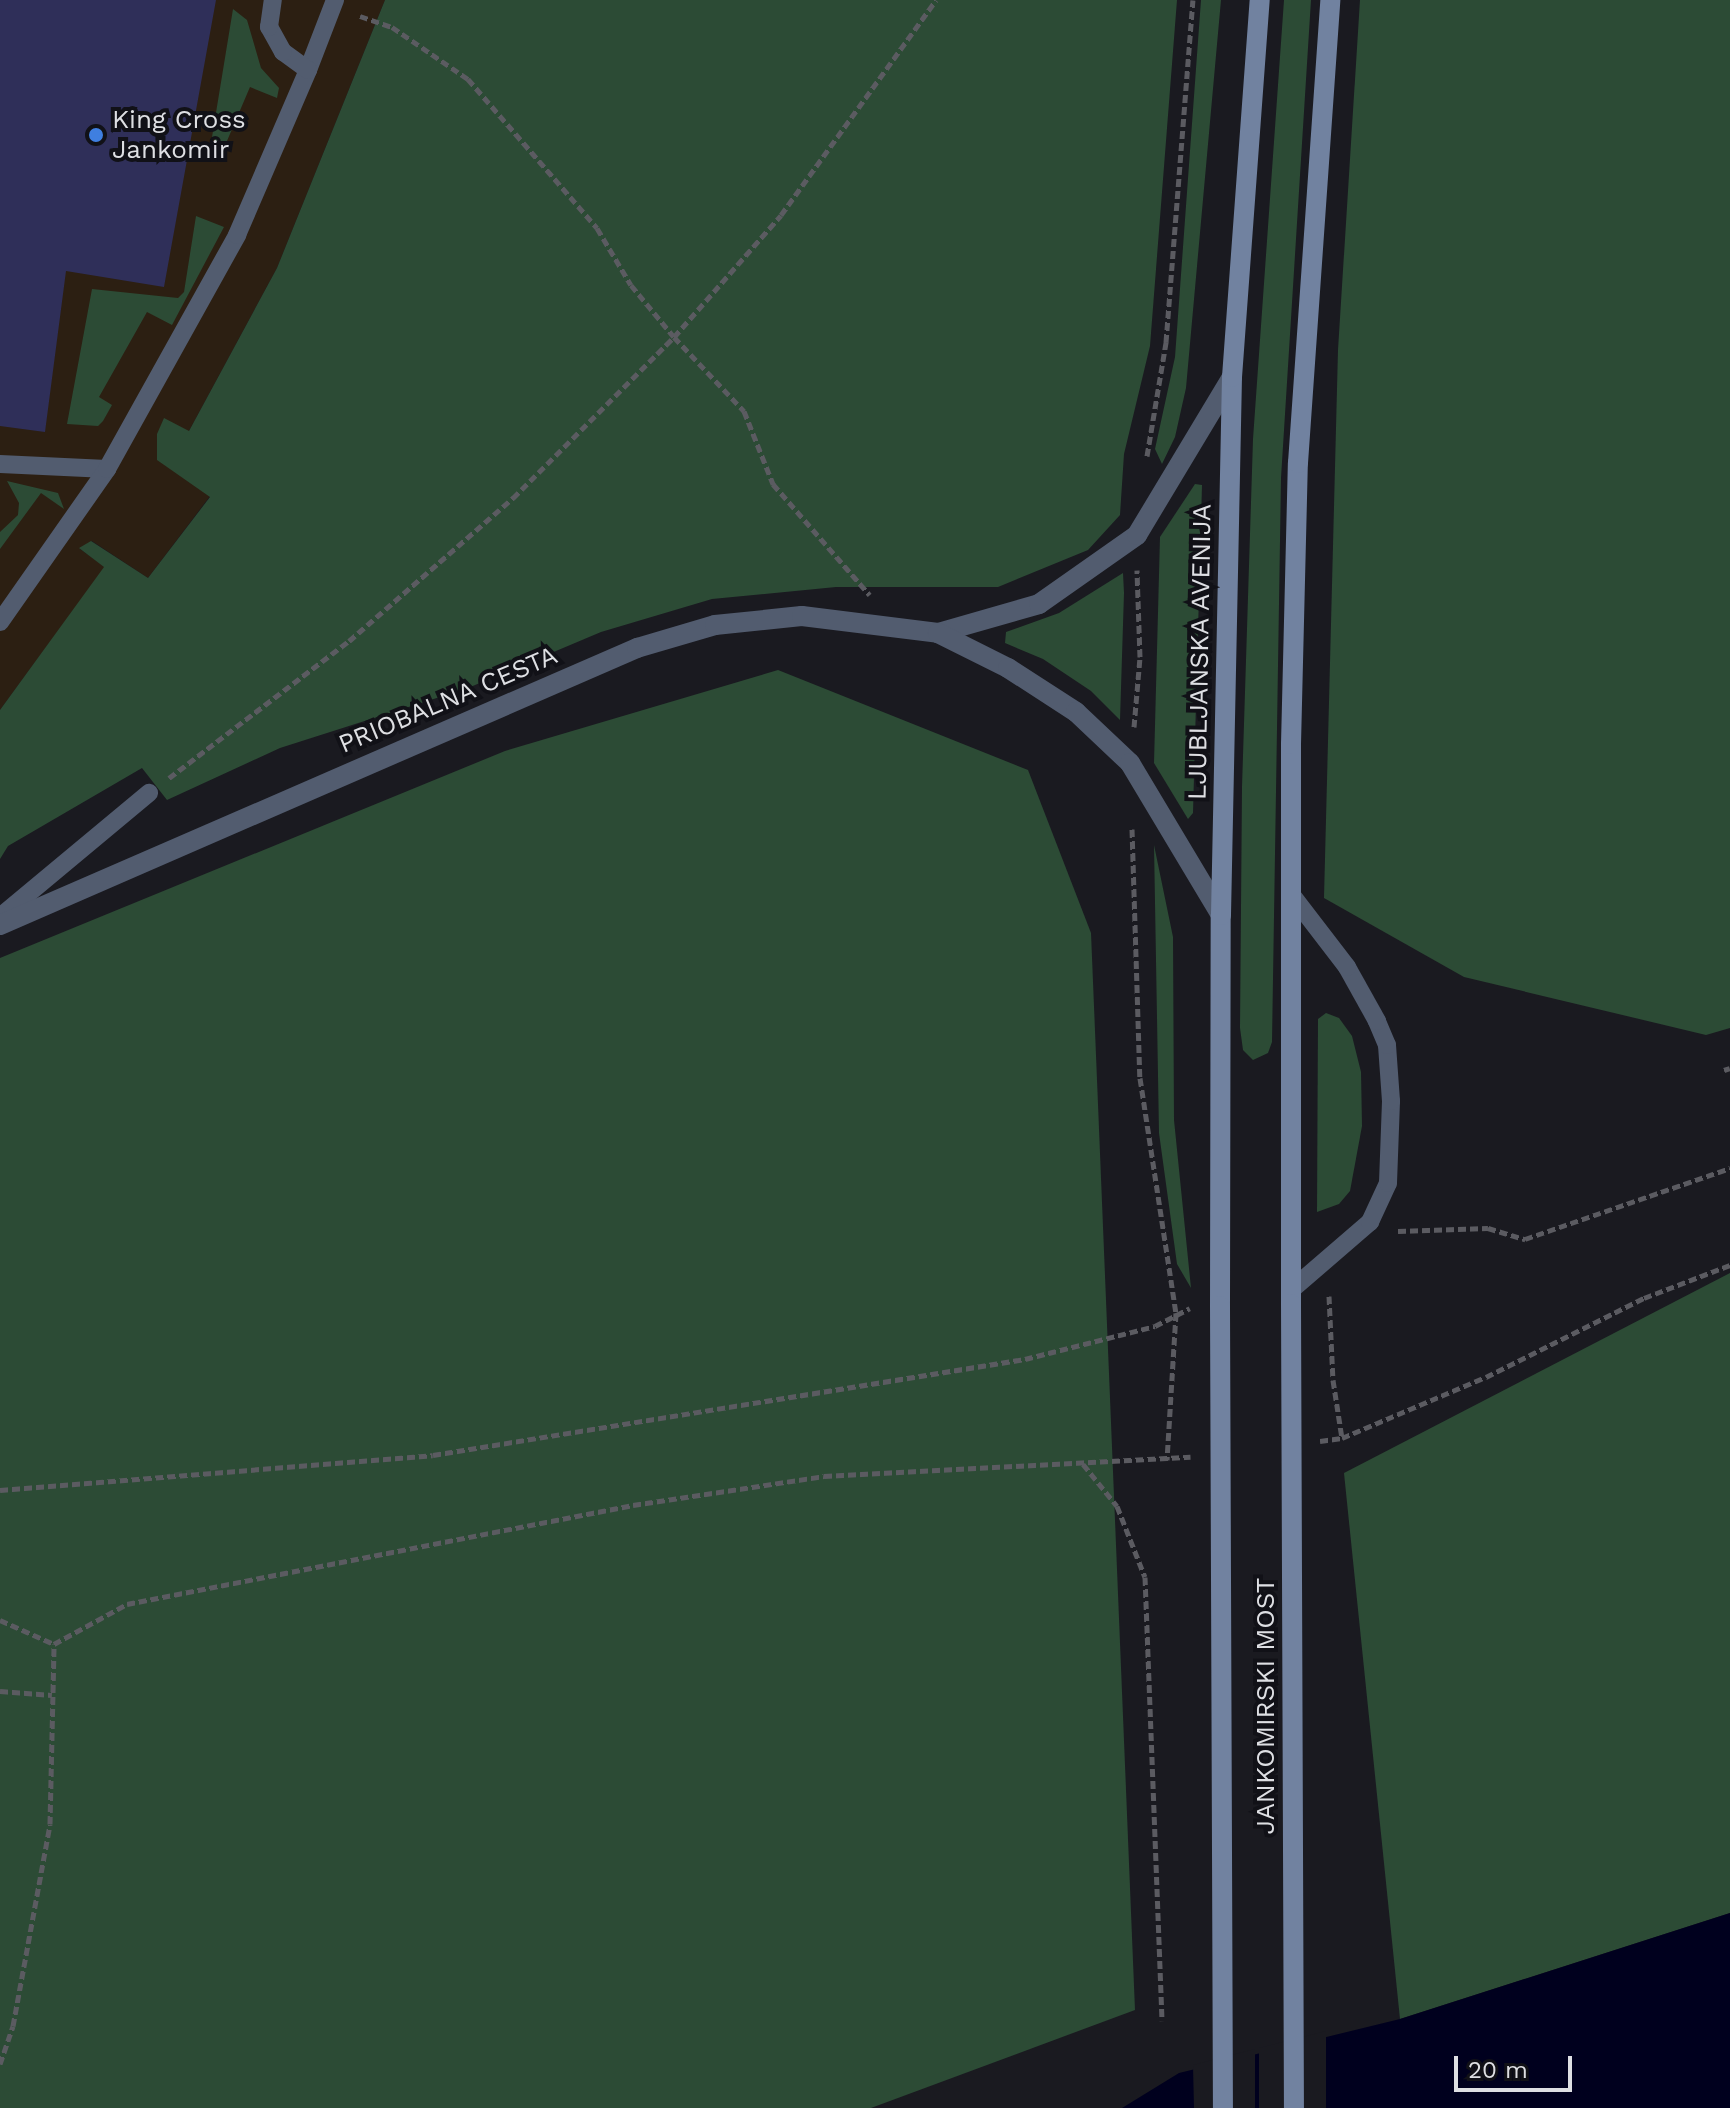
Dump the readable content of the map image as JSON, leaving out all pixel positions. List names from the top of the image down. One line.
{"streets":{"main road":["LJUBLJANSKA AVENIJA","JANKOMIRSKI MOST"],"street":["PRIOBALNA CESTA"]},"crossings":[["LJUBLJANSKA AVENIJA","PRIOBALNA CESTA"],["LJUBLJANSKA AVENIJA","JANKOMIRSKI MOST"]],"places":["King Cross Jankomir"],"scale_bar":"20 m"}
